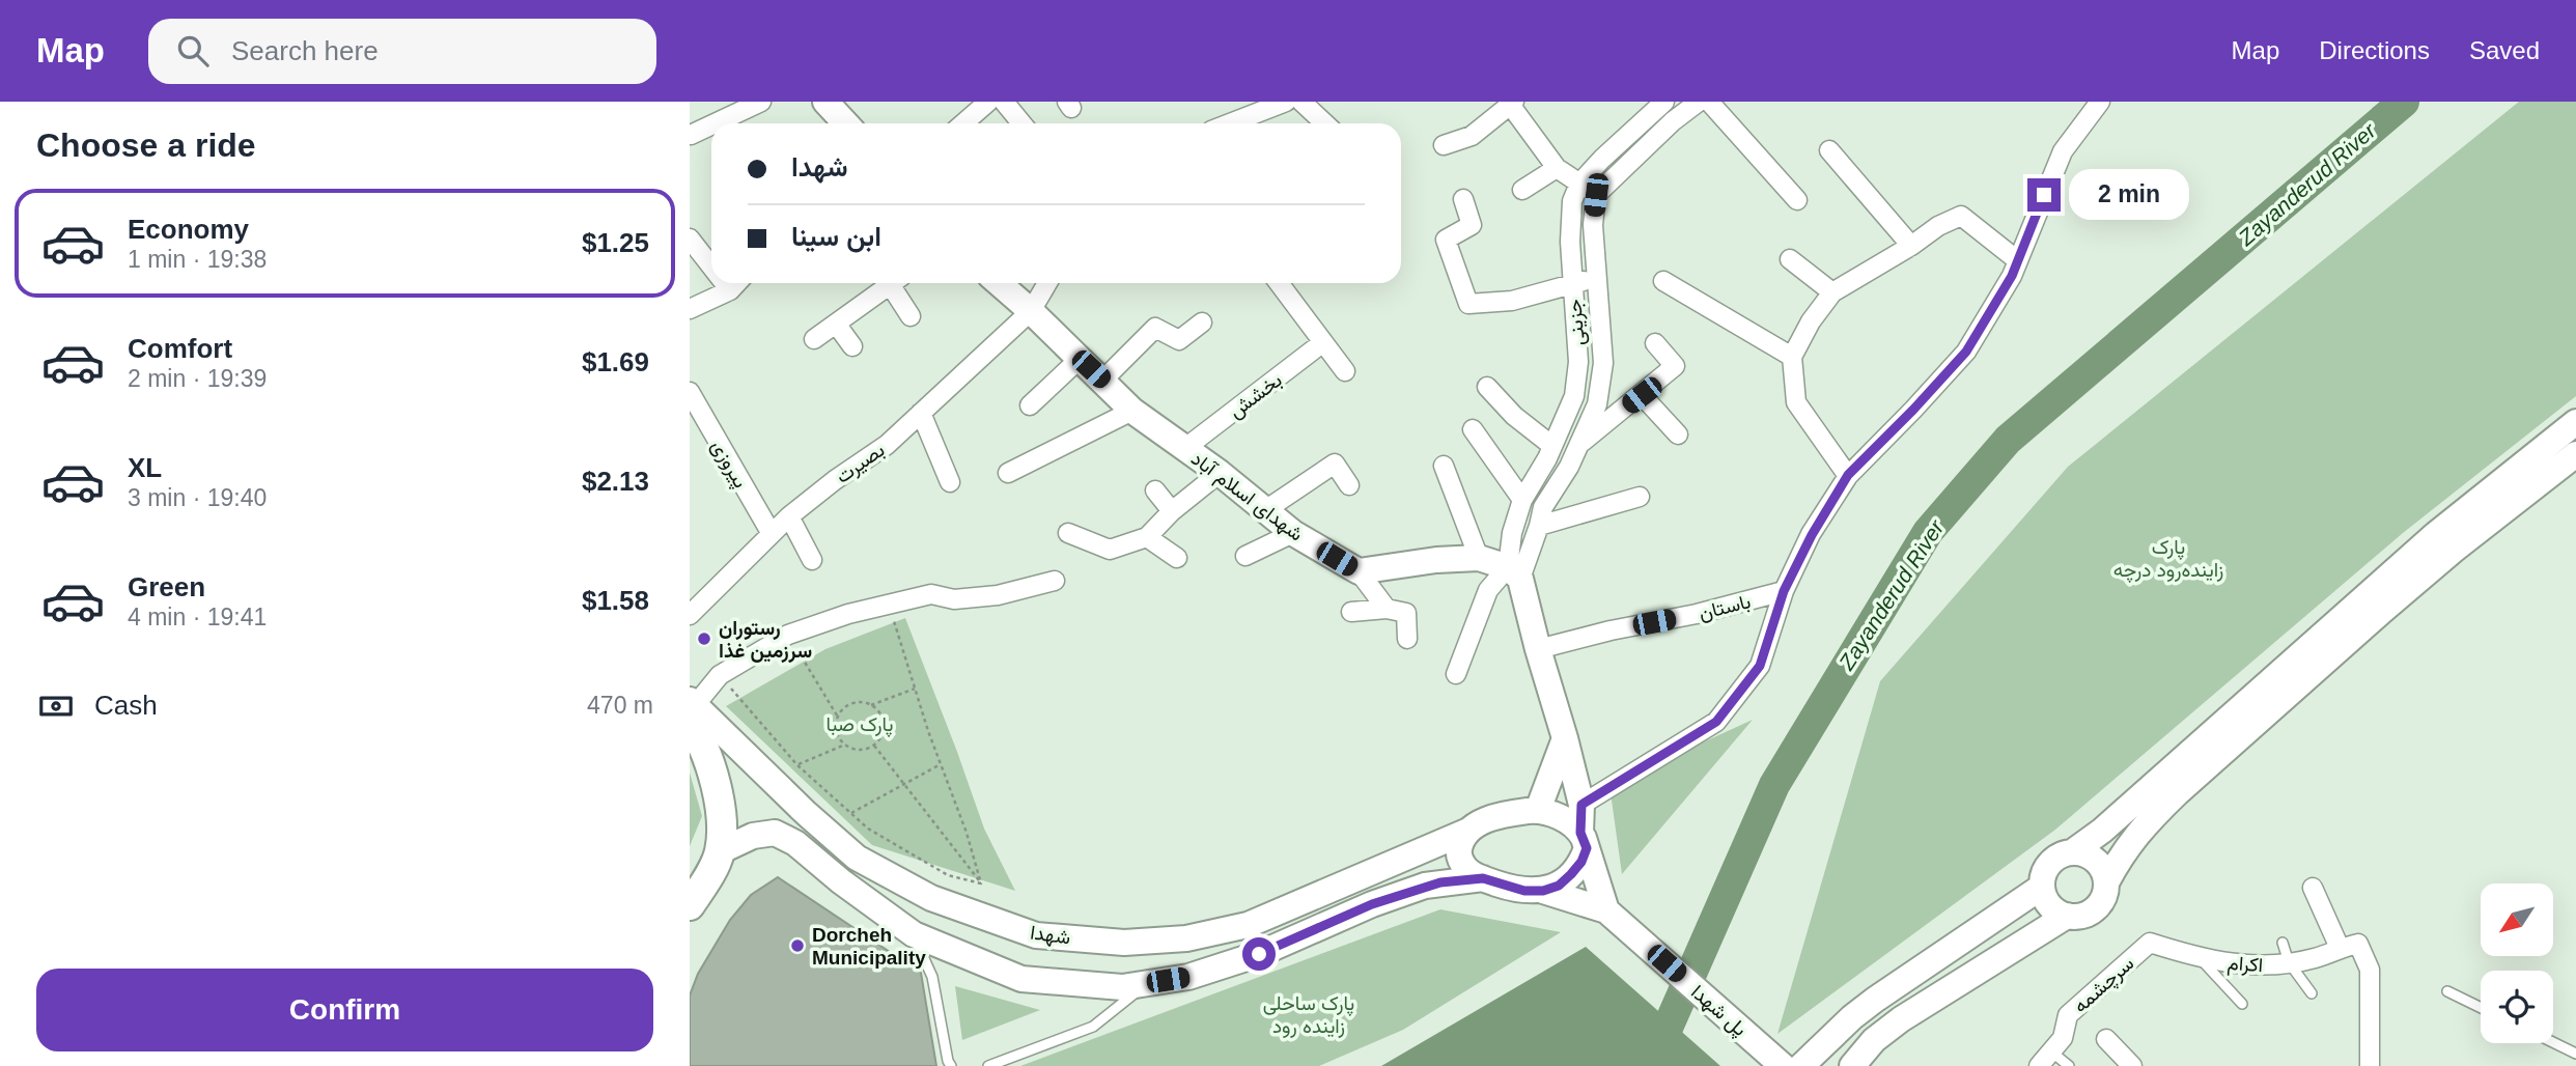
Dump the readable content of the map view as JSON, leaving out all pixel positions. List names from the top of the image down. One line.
{"streets":{"street":["جزینی","بخشش","بصیرت","پیروزی","شهدای اسلام آباد","باستان","شهدا","اکرام","سرچشمه","پل شهدا"]},"crossings":[["بخشش","شهدای اسلام آباد"],["بصیرت","پیروزی"],["بصیرت","شهدای اسلام آباد"],["اکرام","سرچشمه"]],"water":["Zayanderud River"],"parks":["پارک زاینده‌رود درچه","پارک صبا","پارک ساحلی زاینده رود"],"places":["رستوران سرزمین غذا","Dorcheh Municipality"],"north":"bottom left","page":{"header":"Map","search":"Search here","nav":["Map","Directions","Saved"],"heading":"Choose a ride","banner":["شهدا","ابن سینا"],"bubble":"2 min","list":[{"name":"Economy","note":"1 min · 19:38","value":"$1.25"},{"name":"Comfort","note":"2 min · 19:39","value":"$1.69"},{"name":"XL","note":"3 min · 19:40","value":"$2.13"},{"name":"Green","note":"4 min · 19:41","value":"$1.58"}],"pay":["Cash","470 m"],"buttons":"Confirm"}}
